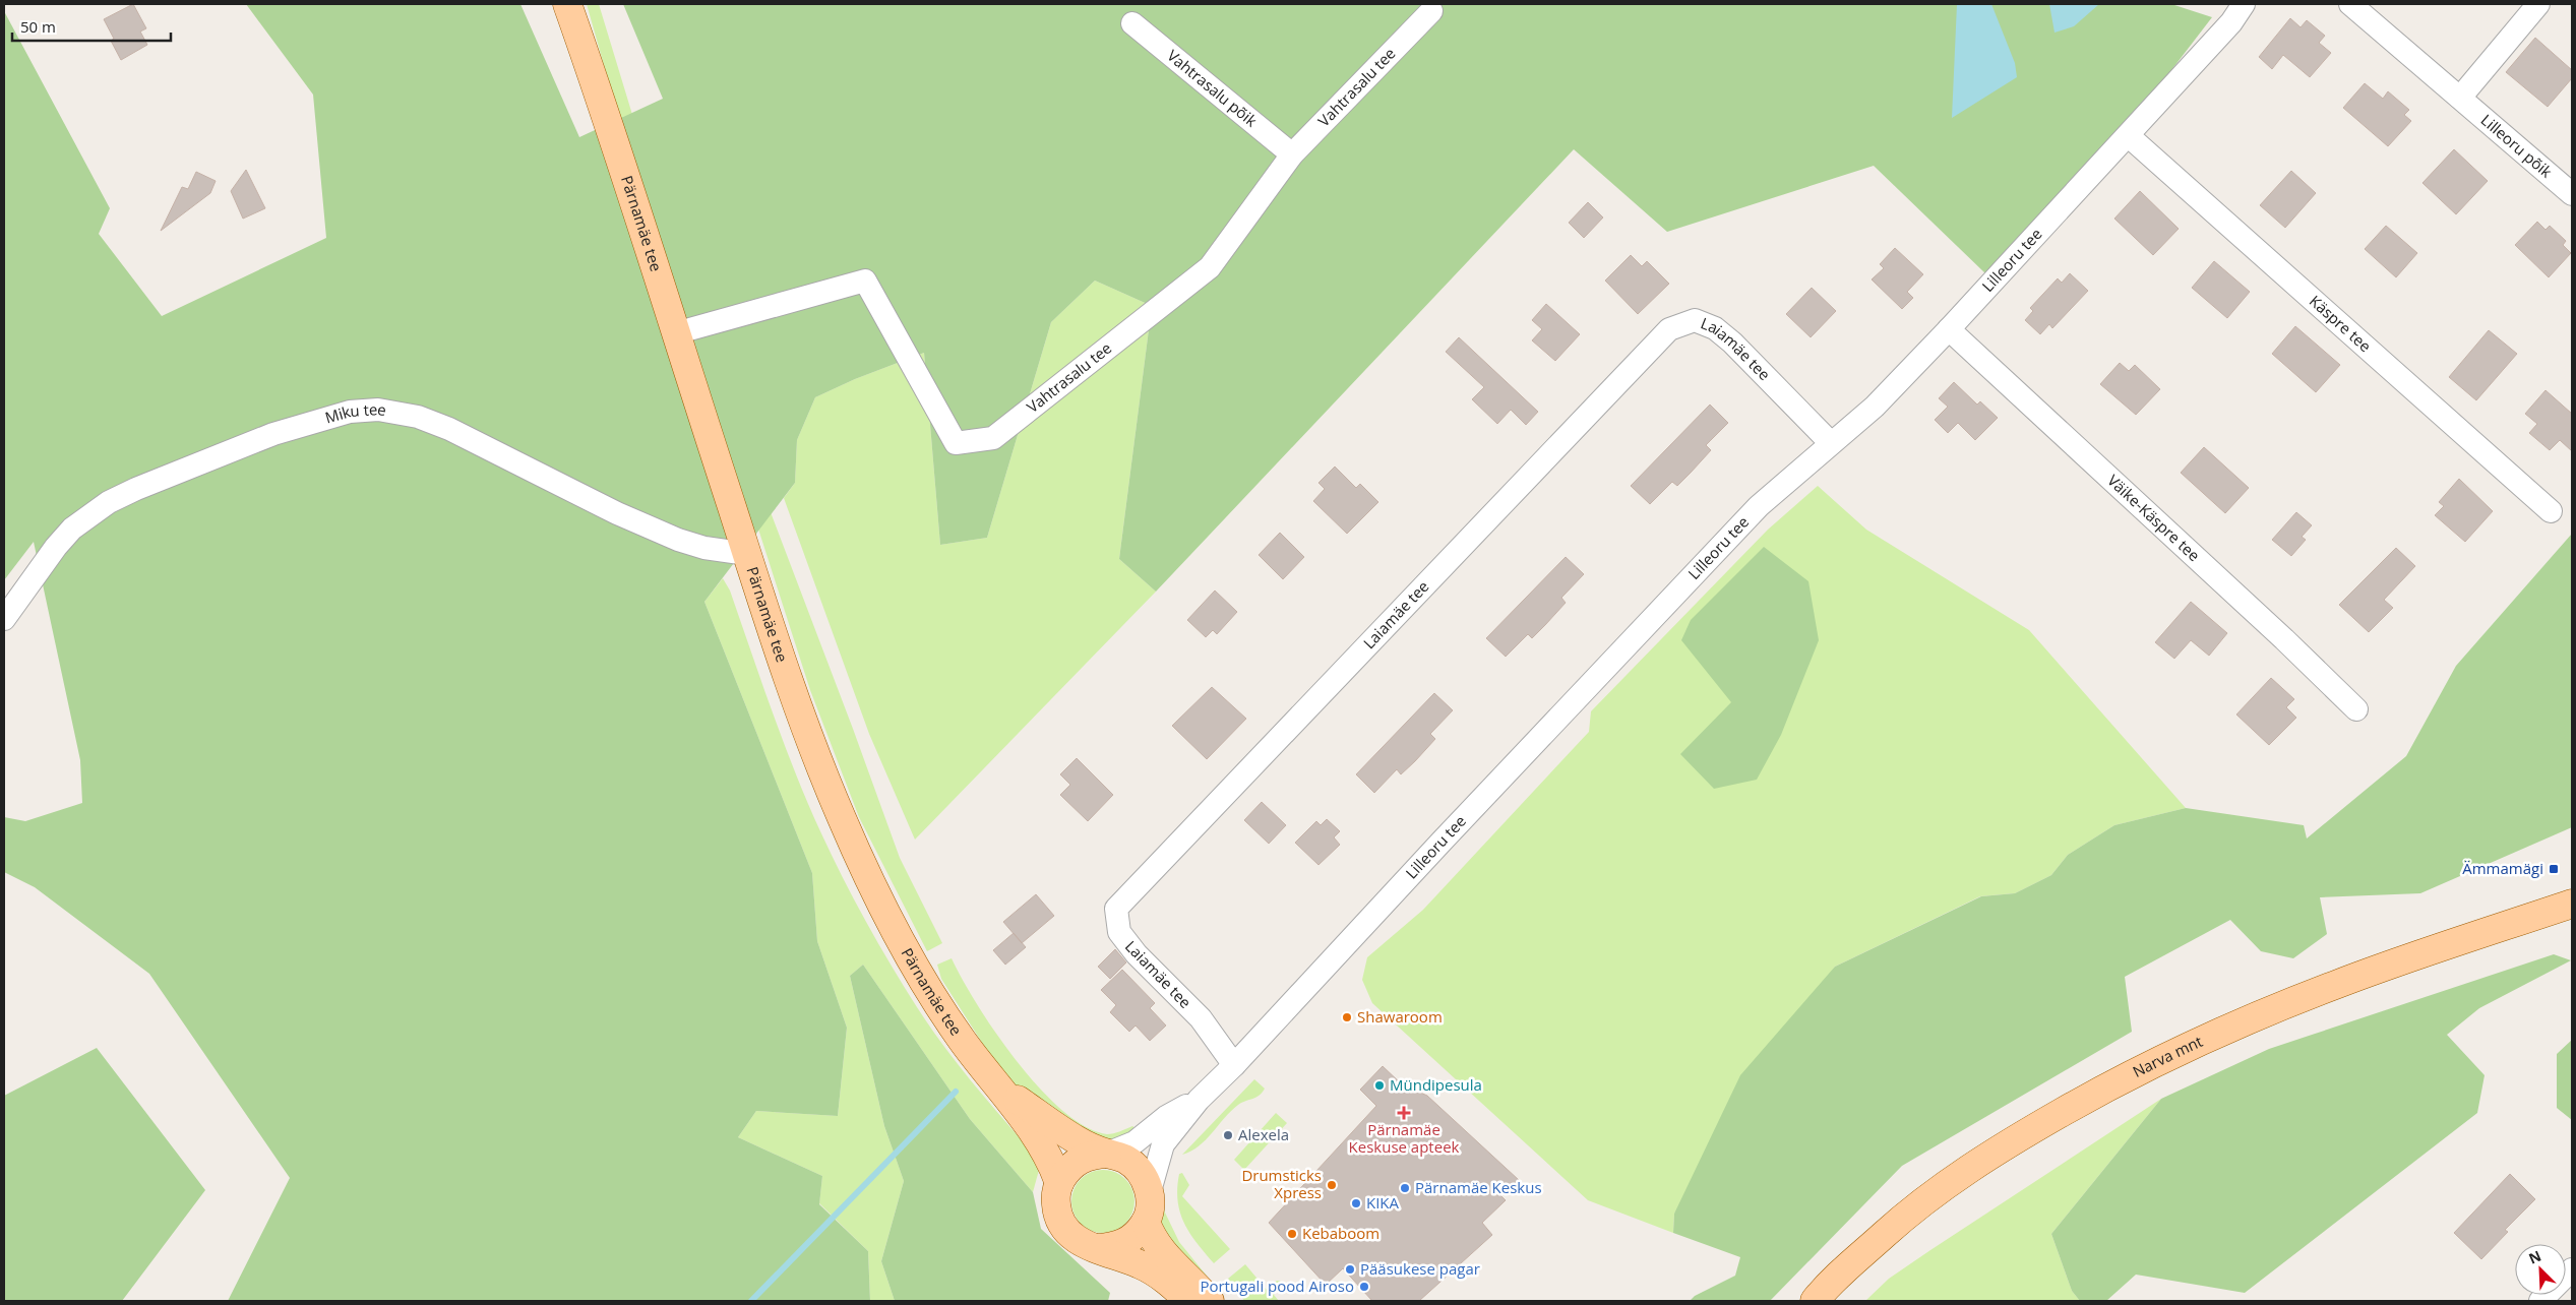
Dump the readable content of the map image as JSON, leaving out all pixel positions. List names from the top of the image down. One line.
{"streets":{"main road":["Pärnamäe tee","Narva mnt"],"street":["Vahtrasalu tee","Vahtrasalu põik","Lilleoru põik","Lilleoru tee","Käspre tee","Laiamäe tee","Miku tee","Väike-Käspre tee"]},"crossings":[["Vahtrasalu tee","Vahtrasalu põik"],["Vahtrasalu tee","Pärnamäe tee"],["Pärnamäe tee","Lilleoru tee"],["Pärnamäe tee","Miku tee"],["Lilleoru tee","Käspre tee"],["Lilleoru tee","Laiamäe tee"],["Lilleoru tee","Väike-Käspre tee"]],"places":{"transit":["Ämmamägi"],"other":["Shawaroom","Mündipesula","Alexela","Drumsticks Xpress","Pärnamäe Keskus","KIKA","Kebaboom","Pääsukese pagar","Portugali pood Airoso"],"health":["Pärnamäe Keskuse apteek"]},"scale_bar":"50 m","north":"top left"}
